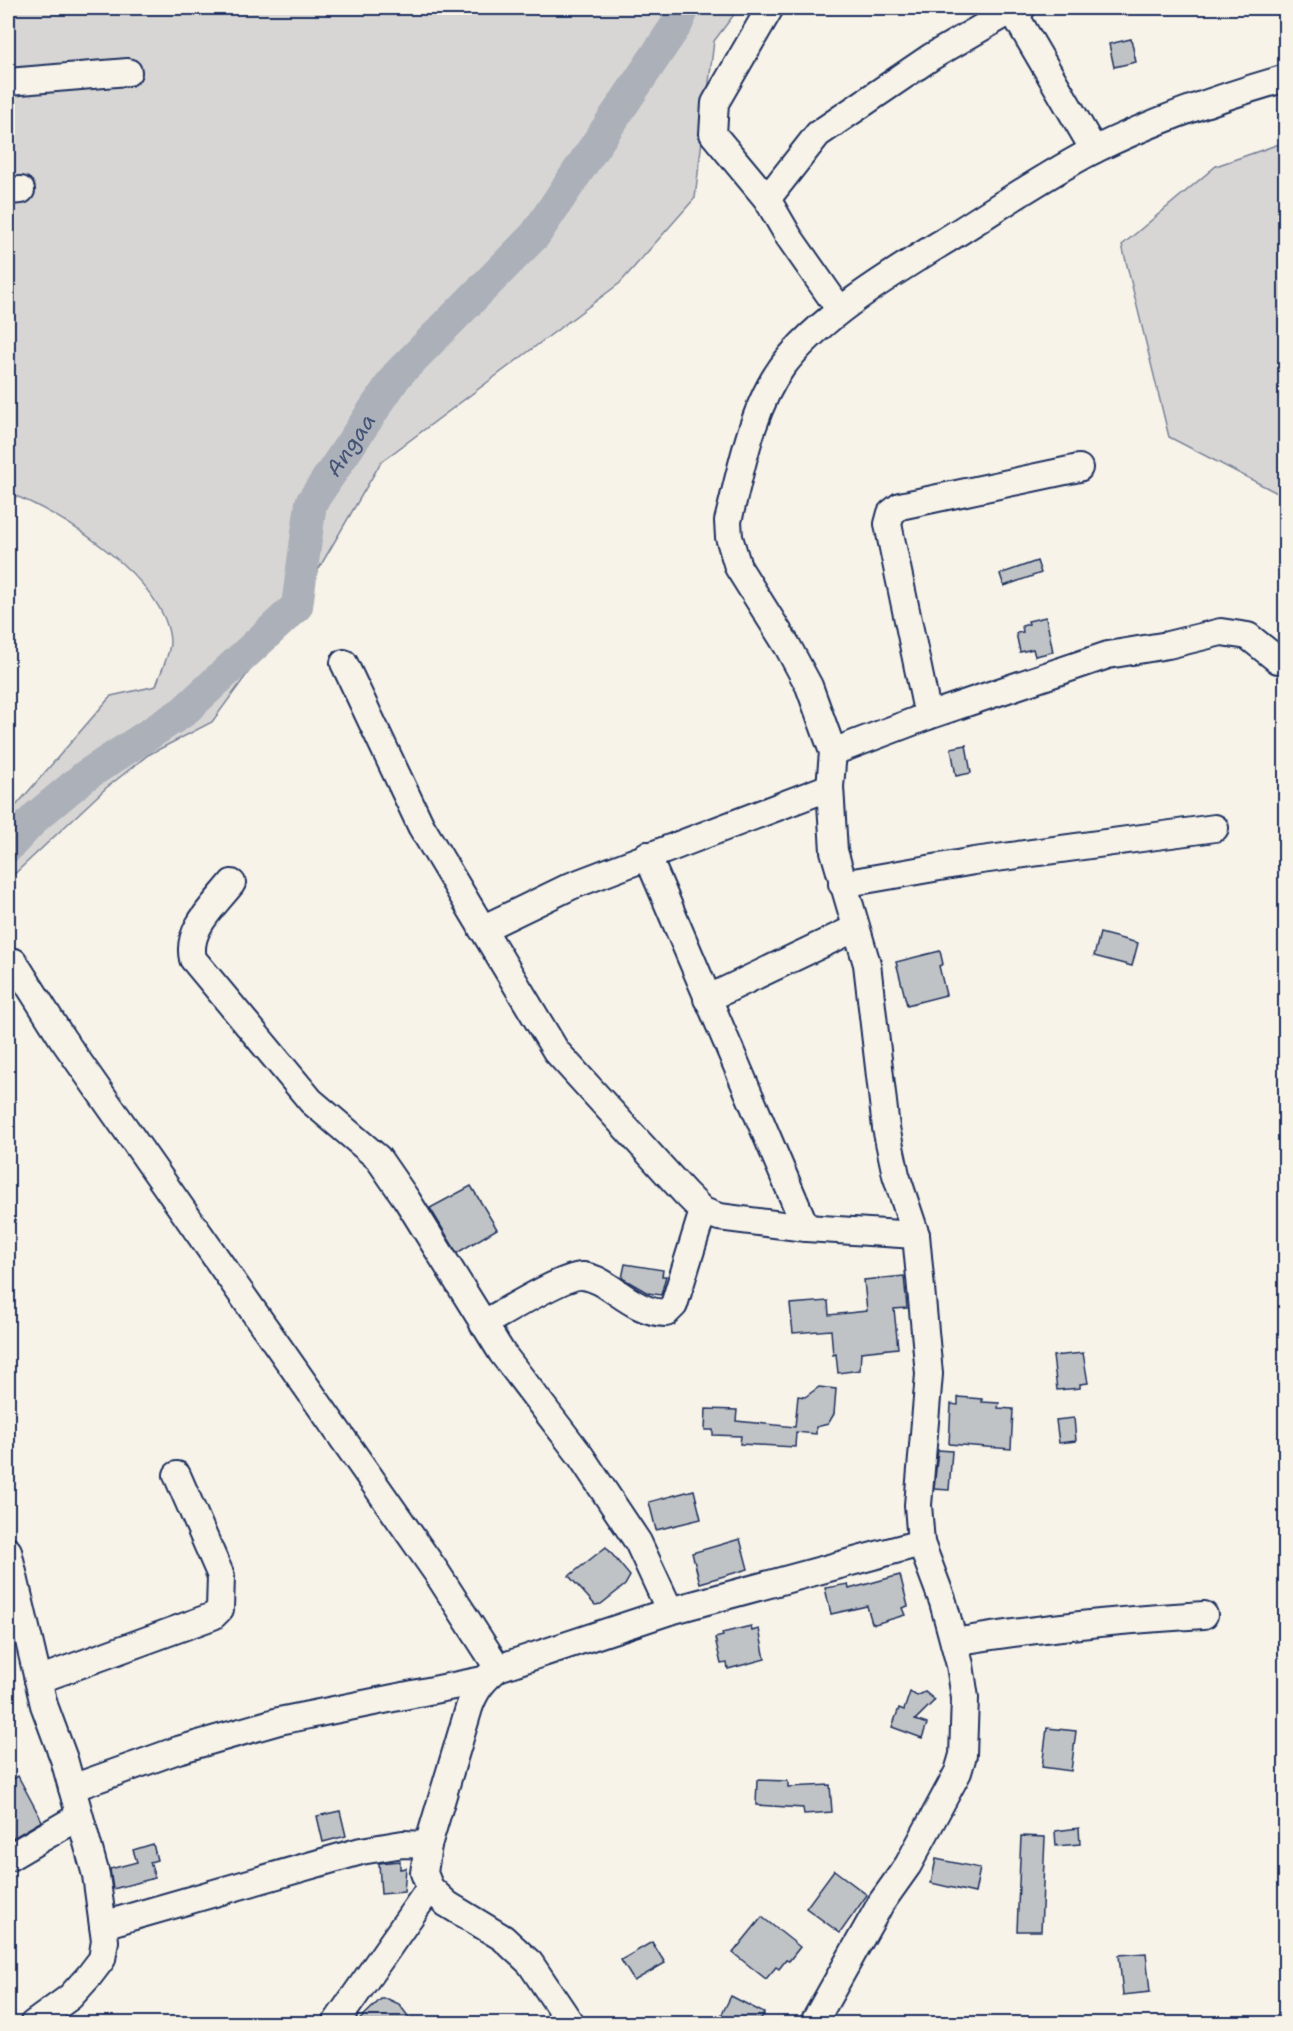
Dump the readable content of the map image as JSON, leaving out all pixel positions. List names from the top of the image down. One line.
{"water":["Angaa"]}
